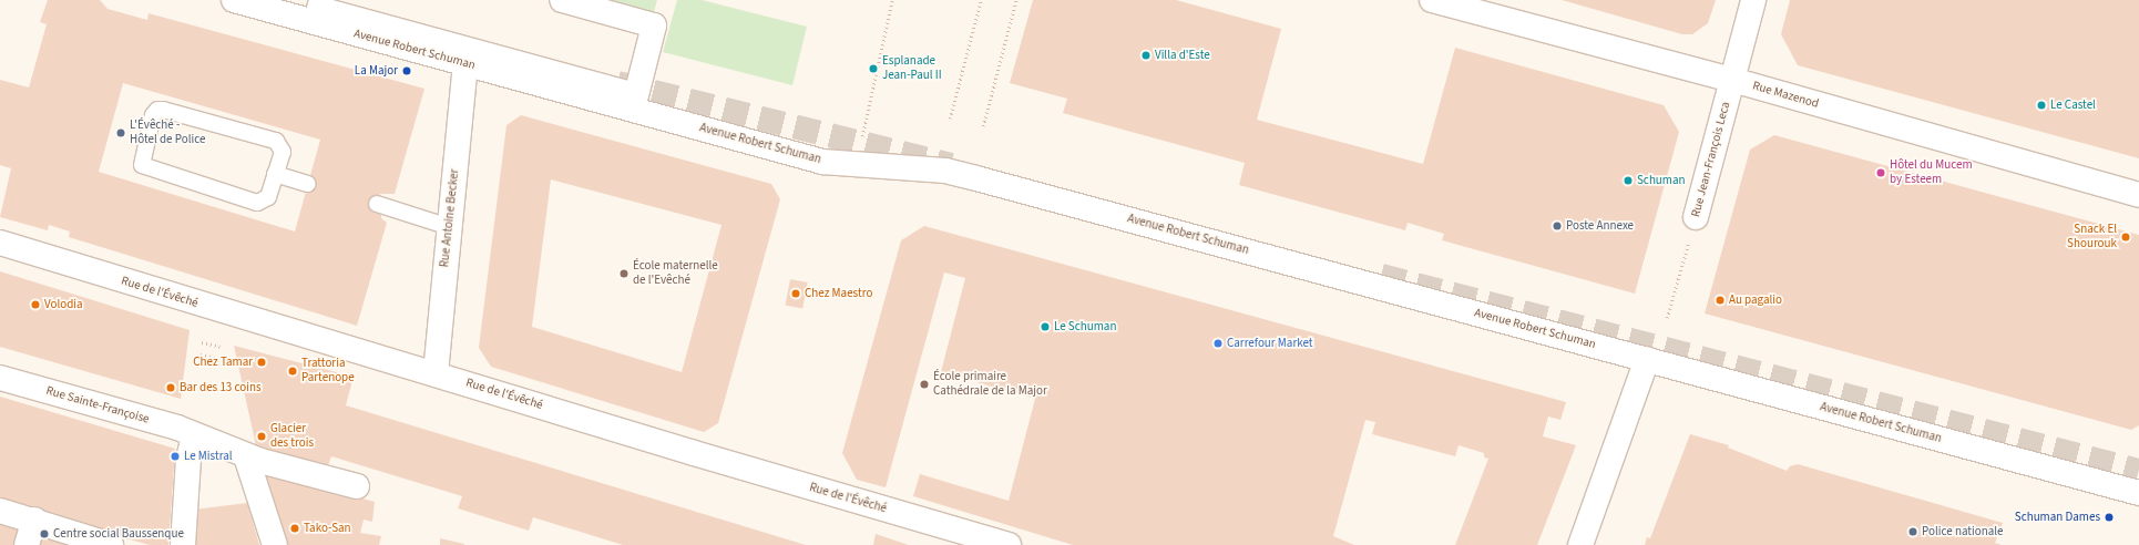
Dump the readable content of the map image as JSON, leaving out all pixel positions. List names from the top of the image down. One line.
{"streets":{"street":["Avenue Robert Schuman","Rue Mazenod","Rue Jean-François Leca","Rue Antoine Becker","Rue de l'Évêché","Rue Sainte-Françoise"]},"crossings":[["Avenue Robert Schuman","Rue Antoine Becker"],["Rue Mazenod","Rue Jean-François Leca"],["Rue Antoine Becker","Rue de l'Évêché"]],"places":["Villa d'Este","Esplanade Jean-Paul II","La Major","Le Castel","L'Évêché - Hôtel de Police","Hôtel du Mucem by Esteem","Schuman","Poste Annexe","Snack El Shourouk","École maternelle de l'Evêché","Chez Maestro","Au pagalio","Volodia","Le Schuman","Carrefour Market","Chez Tamar","Trattoria Partenope","École primaire Cathédrale de la Major","Bar des 13 coins","Glacier des trois","Le Mistral","Schuman Dames","Tako-San","Police nationale","Centre social Baussenque"]}
